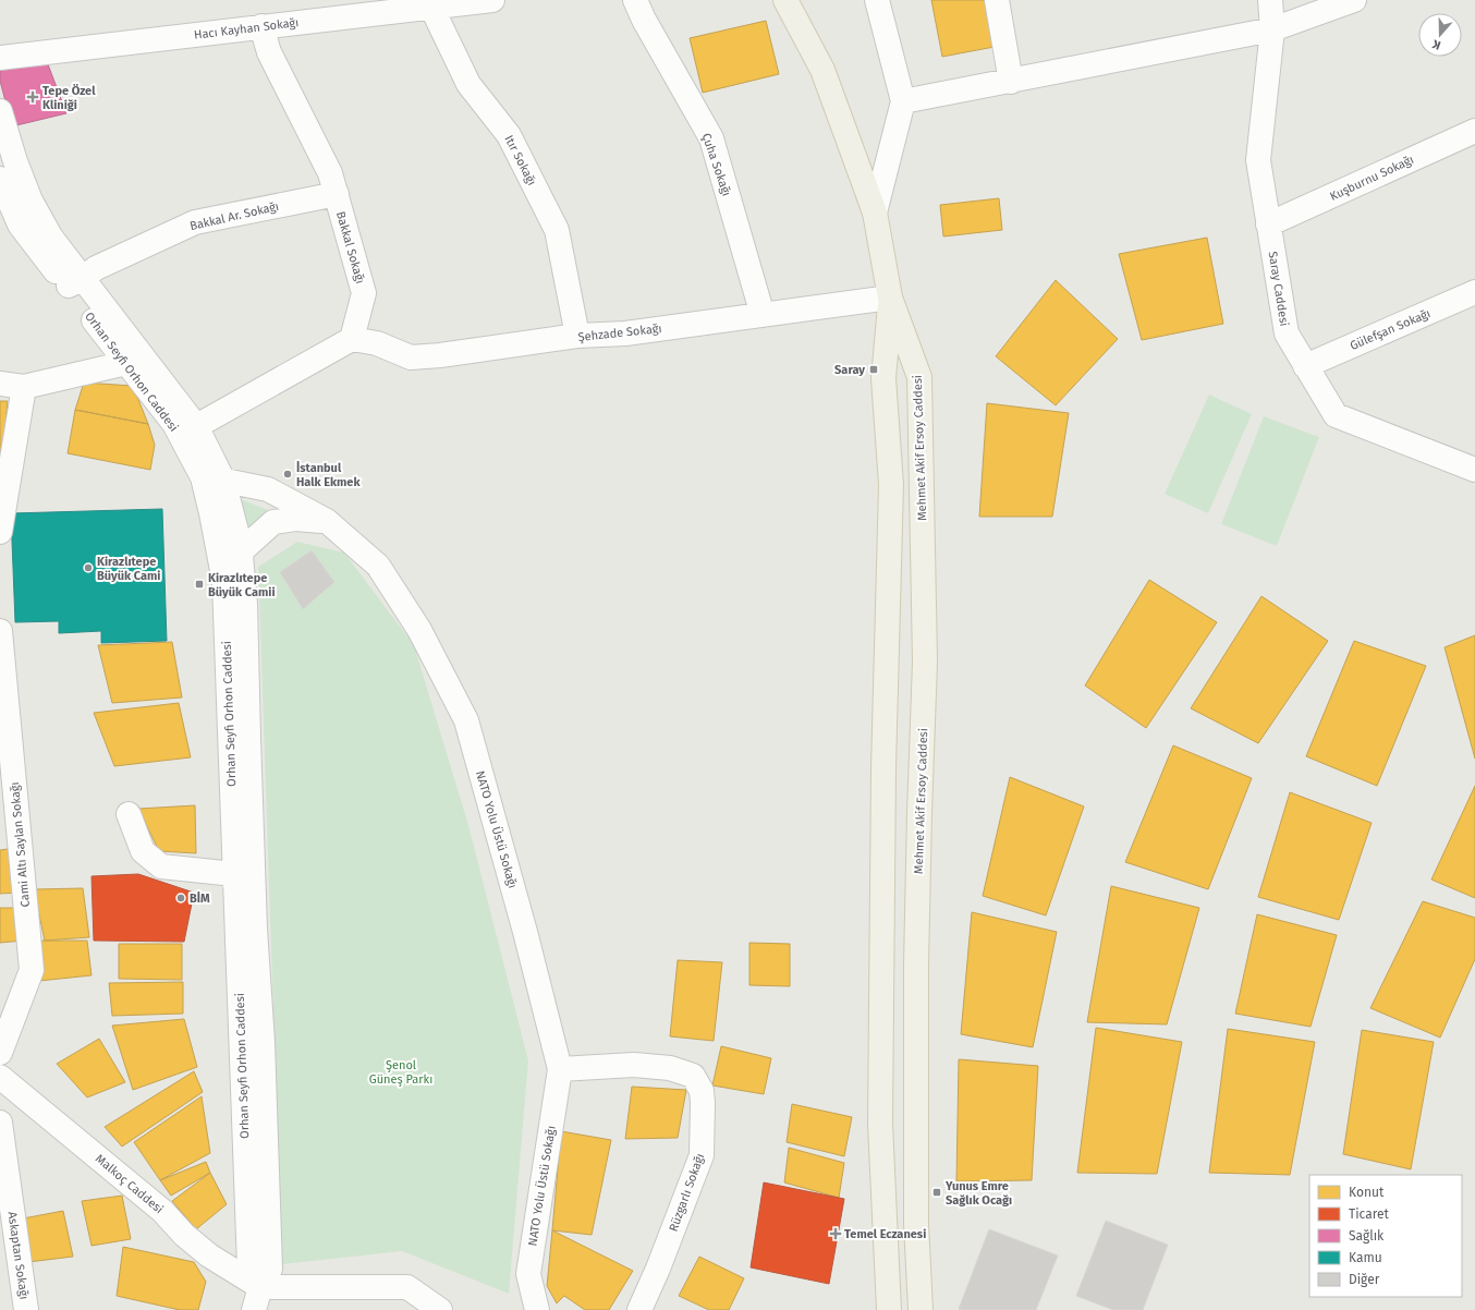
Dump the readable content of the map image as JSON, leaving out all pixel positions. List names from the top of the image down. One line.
{"streets":{"main road":["Mehmet Akif Ersoy Caddesi"],"street":["Hacı Kayhan Sokağı","Itır Sokağı","Çuha Sokağı","Kuşburnu Sokağı","Bakkal Ar. Sokağı","Bakkal Sokağı","Saray Caddesi","Gülefşan Sokağı","Şehzade Sokağı","Orhan Seyfi Orhon Caddesi","NATO Yolu Üstü Sokağı","Cami Altı Saylan Sokağı","Malkoç Caddesi","Rüzgarlı Sokağı","Askaptan Sokağı"]},"crossings":[["Hacı Kayhan Sokağı","Itır Sokağı"],["Hacı Kayhan Sokağı","Bakkal Sokağı"],["Itır Sokağı","Şehzade Sokağı"],["Çuha Sokağı","Şehzade Sokağı"],["Kuşburnu Sokağı","Saray Caddesi"],["Bakkal Ar. Sokağı","Bakkal Sokağı"],["Bakkal Ar. Sokağı","Orhan Seyfi Orhon Caddesi"],["Bakkal Sokağı","Şehzade Sokağı"],["Saray Caddesi","Gülefşan Sokağı"],["Şehzade Sokağı","Mehmet Akif Ersoy Caddesi"],["Orhan Seyfi Orhon Caddesi","NATO Yolu Üstü Sokağı"],["Orhan Seyfi Orhon Caddesi","Malkoç Caddesi"],["NATO Yolu Üstü Sokağı","Rüzgarlı Sokağı"]],"parks":["Şenol Güneş Parkı"],"places":{"health":["Tepe Özel Kliniği","Temel Eczanesi"],"transit":["Saray","Kirazlıtepe Büyük Camii","Yunus Emre Sağlık Ocağı"],"other":["İstanbul Halk Ekmek","Kirazlıtepe Büyük Cami","BİM"]},"legend":["Konut","Ticaret","Sağlık","Kamu","Diğer"],"north":"bottom"}
